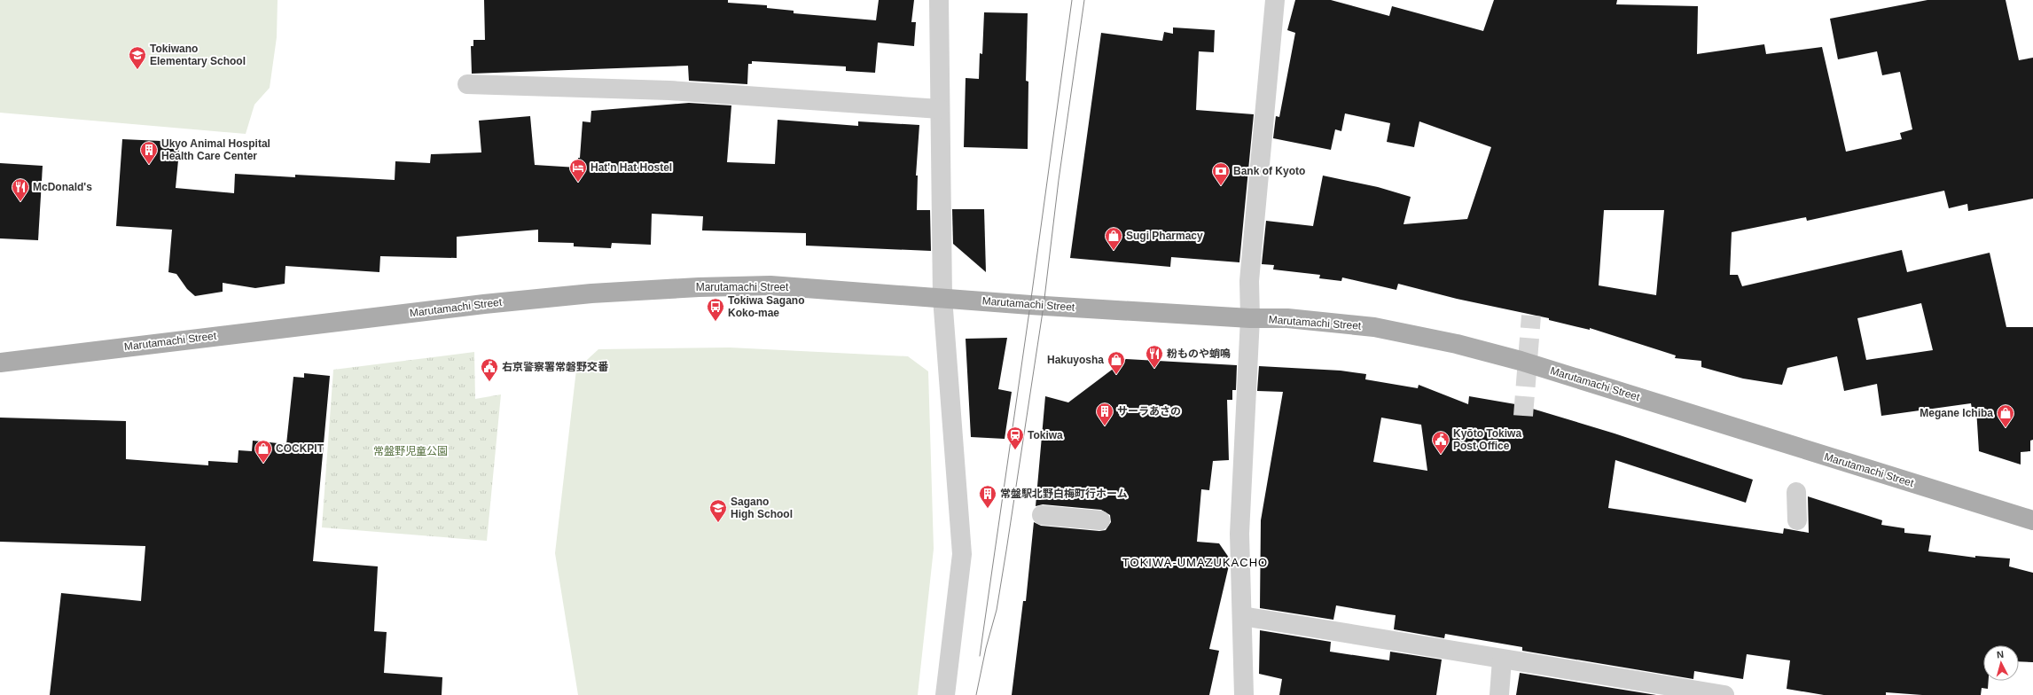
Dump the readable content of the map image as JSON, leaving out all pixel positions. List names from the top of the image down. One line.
{"streets":{"main road":["Marutamachi Street"]},"districts":["TOKIWA-UMAZUKACHO"],"parks":["常盤野児童公園"],"places":{"school or university":["Tokiwano Elementary School","Sagano High School"],"building":["Ukyo Animal Hospital Health Care Center","サーラあさの","常盤駅北野白梅町行ホーム"],"hotel":["Hat'n Hat Hostel"],"bank":["Bank of Kyoto"],"restaurant":["McDonald's","粉ものや蛸鳴"],"shop":["Sugi Pharmacy","Hakuyosha","Megane Ichiba","COCKPIT"],"bus stop":["Tokiwa Sagano Koko-mae"],"public building":["右京警察署常磐野交番","Kyōto Tokiwa Post Office"],"station":["Tokiwa"]},"north":"top"}
